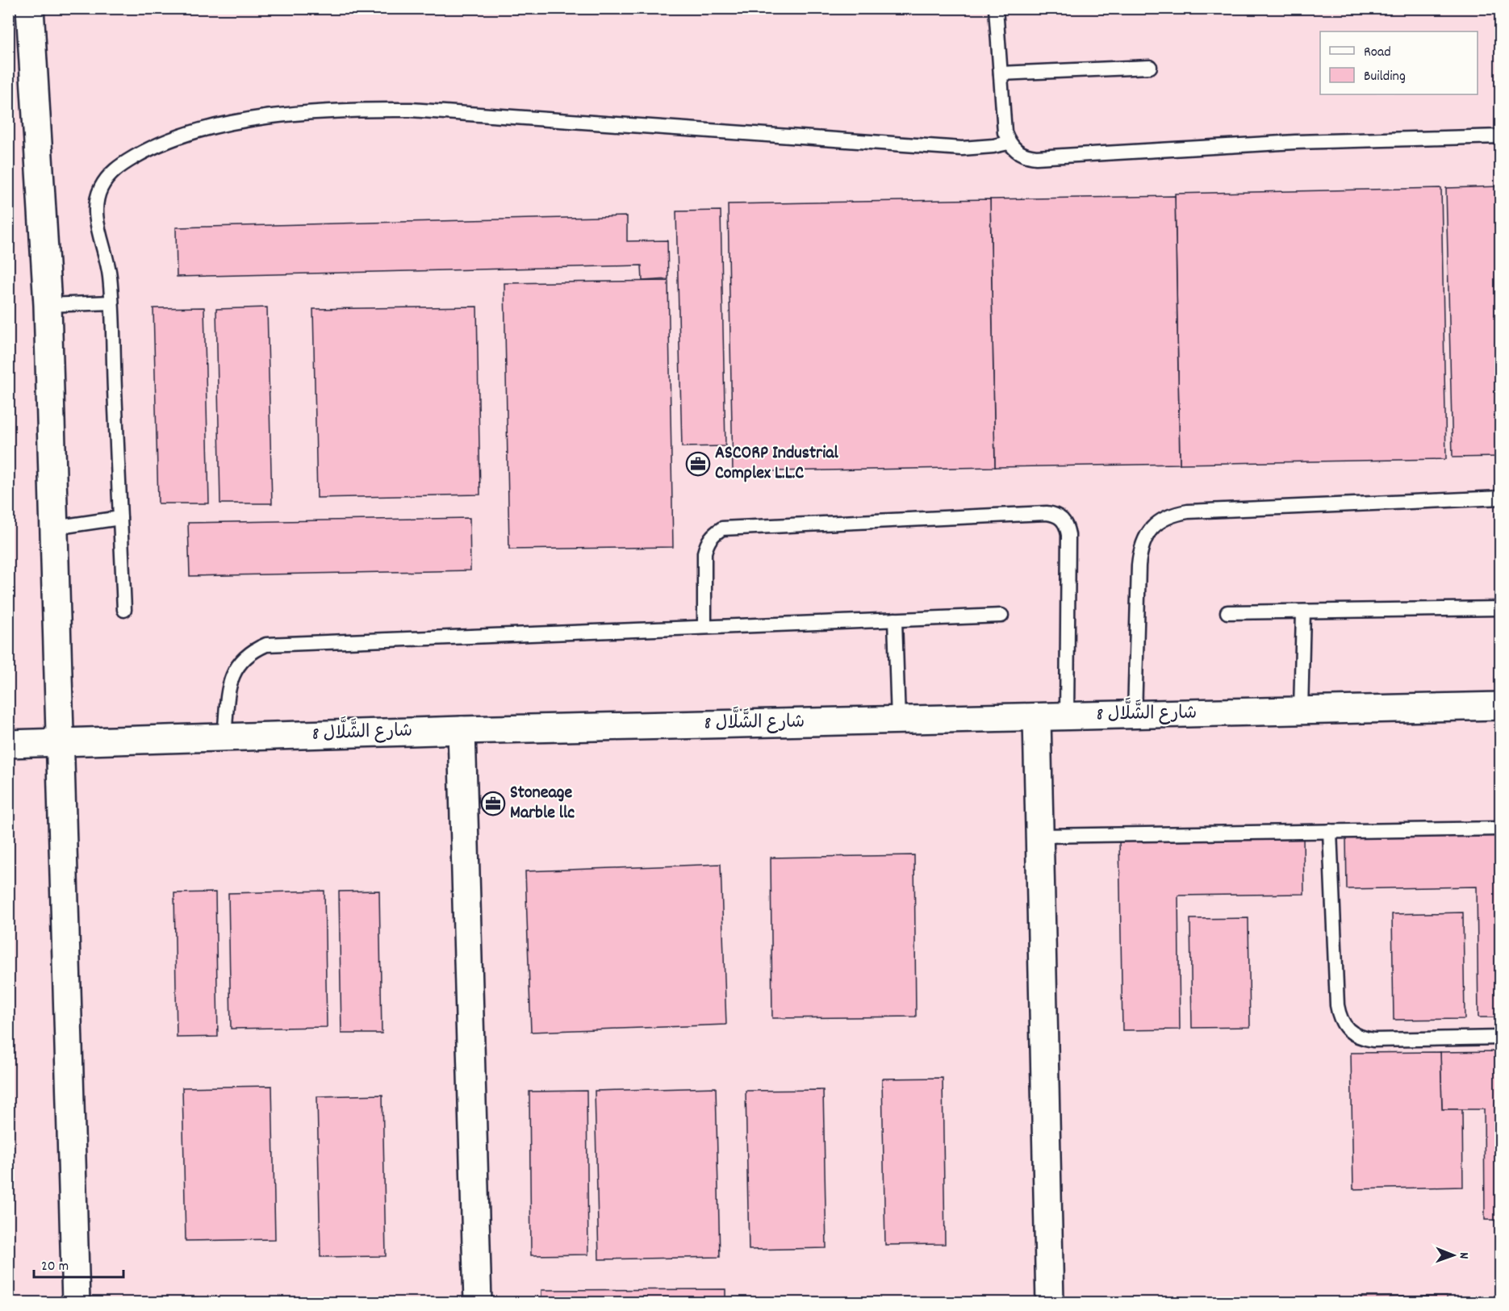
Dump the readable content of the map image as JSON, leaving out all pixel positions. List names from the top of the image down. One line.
{"streets":{"street":["شارع الشَّلَّال 8"]},"places":{"office":["ASCORP Industrial Complex L.L.C","Stoneage Marble llc"]},"legend":["Road","Building"],"scale_bar":"20 m","north":"right"}
